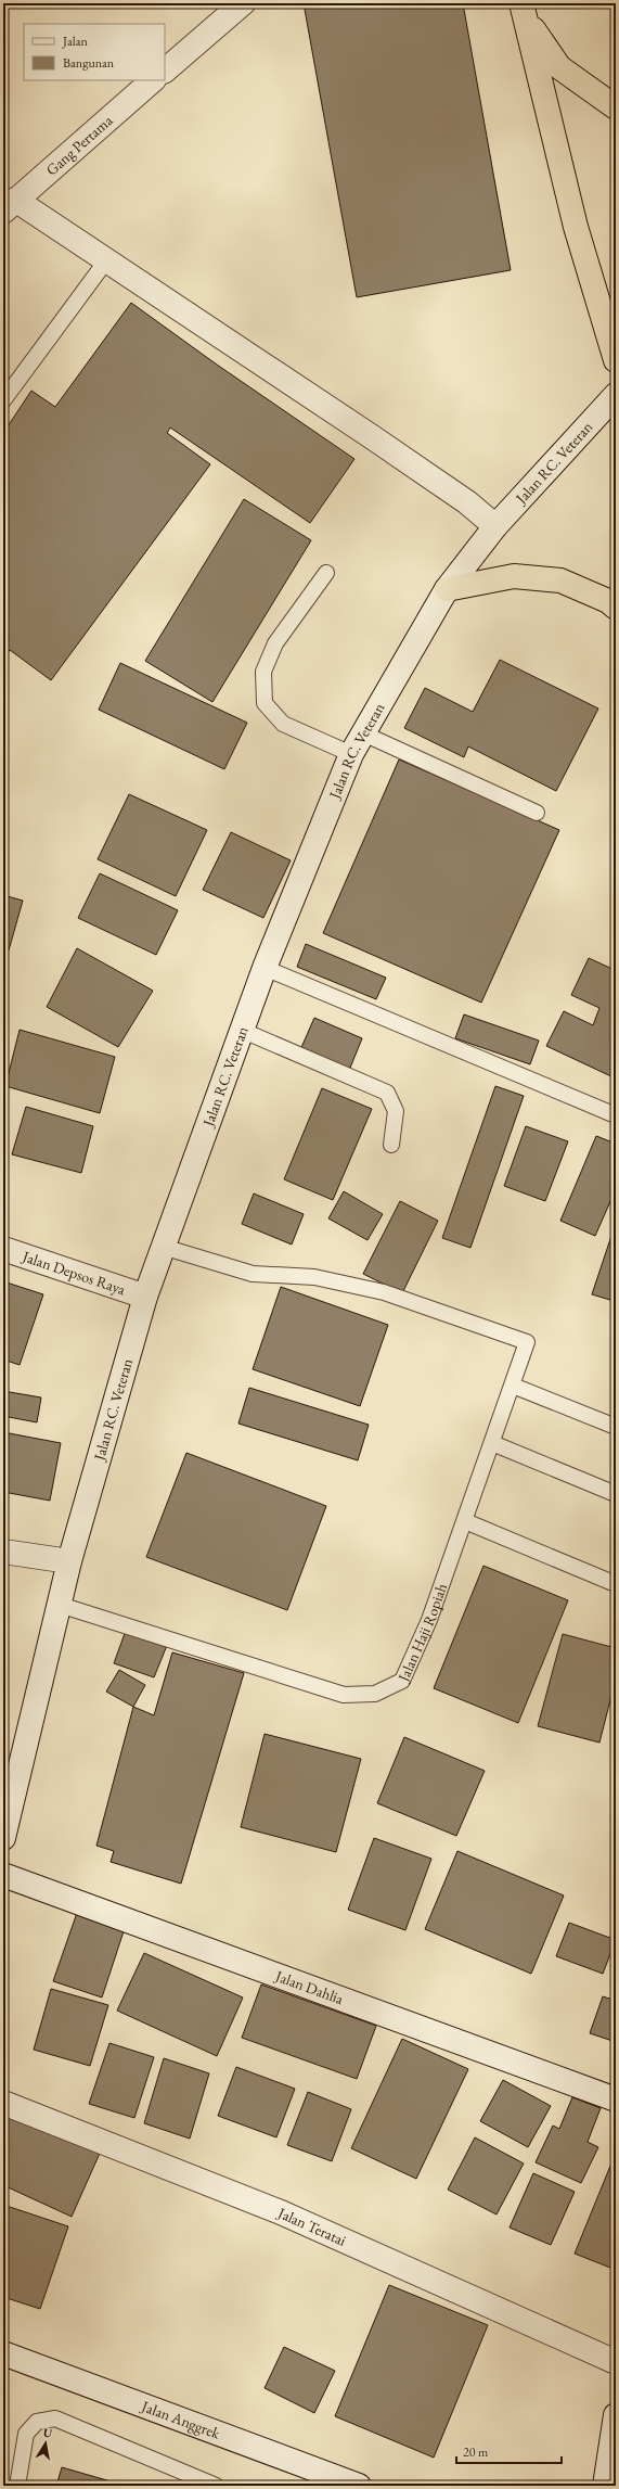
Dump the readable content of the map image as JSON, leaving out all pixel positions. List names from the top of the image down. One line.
{"streets":{"street":["Gang Pertama","Jalan RC. Veteran","Jalan Depsos Raya","Jalan Dahlia","Jalan Teratai","Jalan Anggrek"],"lane":["Jalan Haji Ropiah"]},"crossings":[["Jalan RC. Veteran","Jalan Depsos Raya"],["Jalan RC. Veteran","Jalan Haji Ropiah"]],"legend":["Jalan","Bangunan"],"scale_bar":"20 m","north":"top"}
